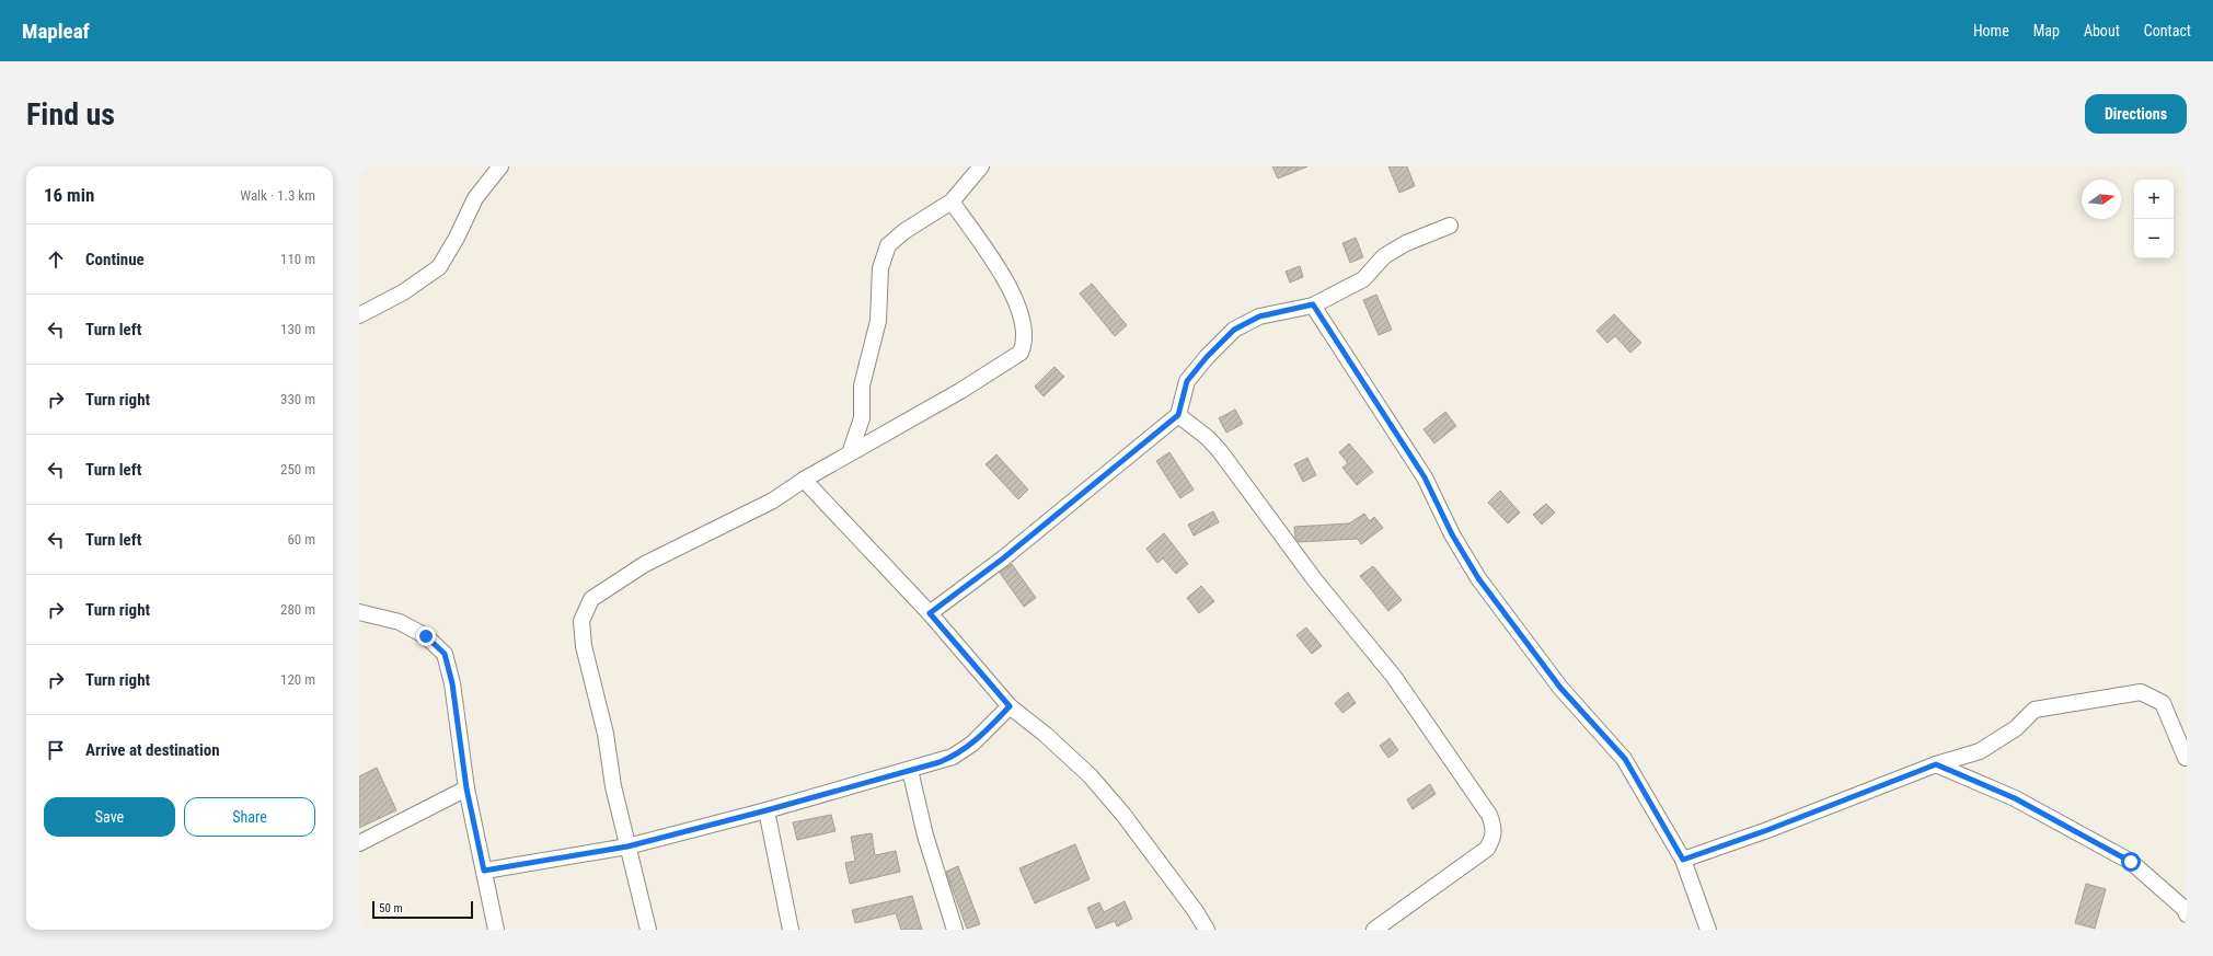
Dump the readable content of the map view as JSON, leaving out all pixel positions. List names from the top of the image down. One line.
{"scale_bar":"50 m","north":"right","page":{"header":"Mapleaf","nav":["Home","Map","About","Contact"],"buttons":["Directions",["Save","Share"]],"title":"Find us","heading":["16 min","Walk · 1.3 km"],"map_buttons":["+","−"],"list":[["Continue","110 m"],["Turn left","130 m"],["Turn right","330 m"],["Turn left","250 m"],["Turn left","60 m"],["Turn right","280 m"],["Turn right","120 m"],"Arrive at destination"],"scale":"50 m"}}
